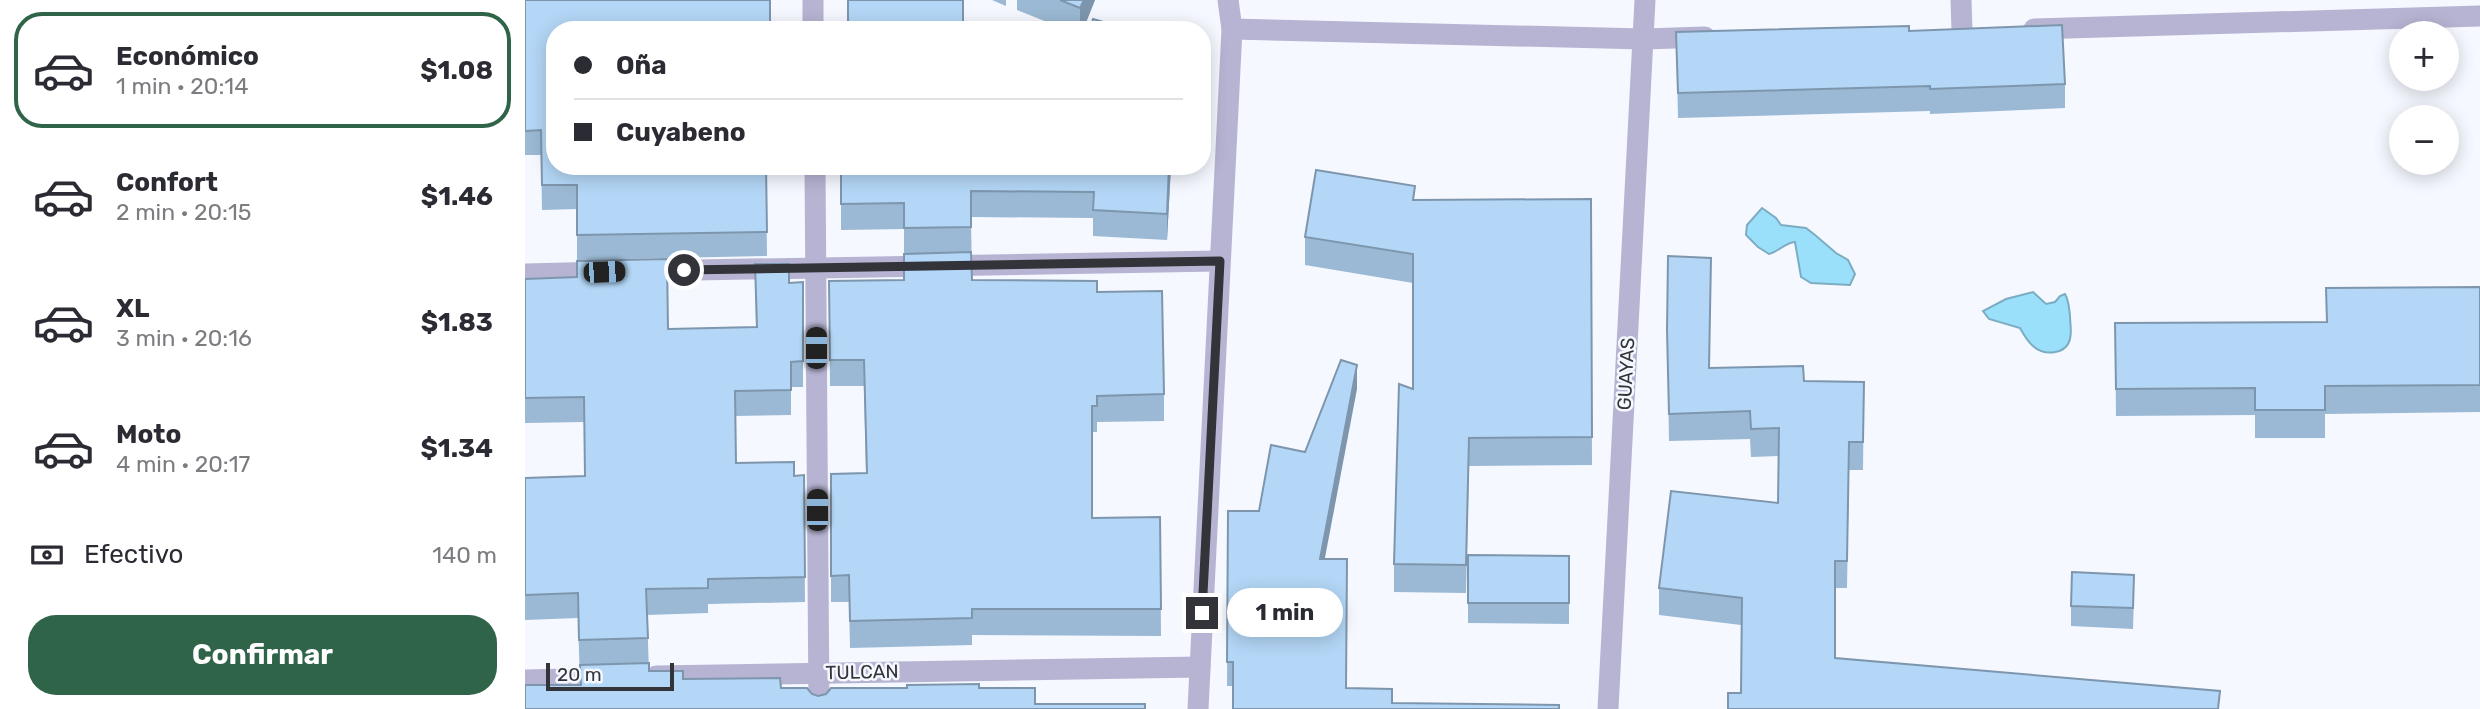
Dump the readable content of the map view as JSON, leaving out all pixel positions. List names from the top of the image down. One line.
{"streets":{"street":["GUAYAS","TULCAN"]},"scale_bar":"20 m","page":{"list":[{"name":"Económico","note":"1 min · 20:14","value":"$1.08"},{"name":"Confort","note":"2 min · 20:15","value":"$1.46"},{"name":"XL","note":"3 min · 20:16","value":"$1.83"},{"name":"Moto","note":"4 min · 20:17","value":"$1.34"}],"map_buttons":["+","−"],"banner":["Oña","Cuyabeno"],"pay":["Efectivo","140 m"],"bubble":"1 min","buttons":"Confirmar","scale":"20 m"}}
